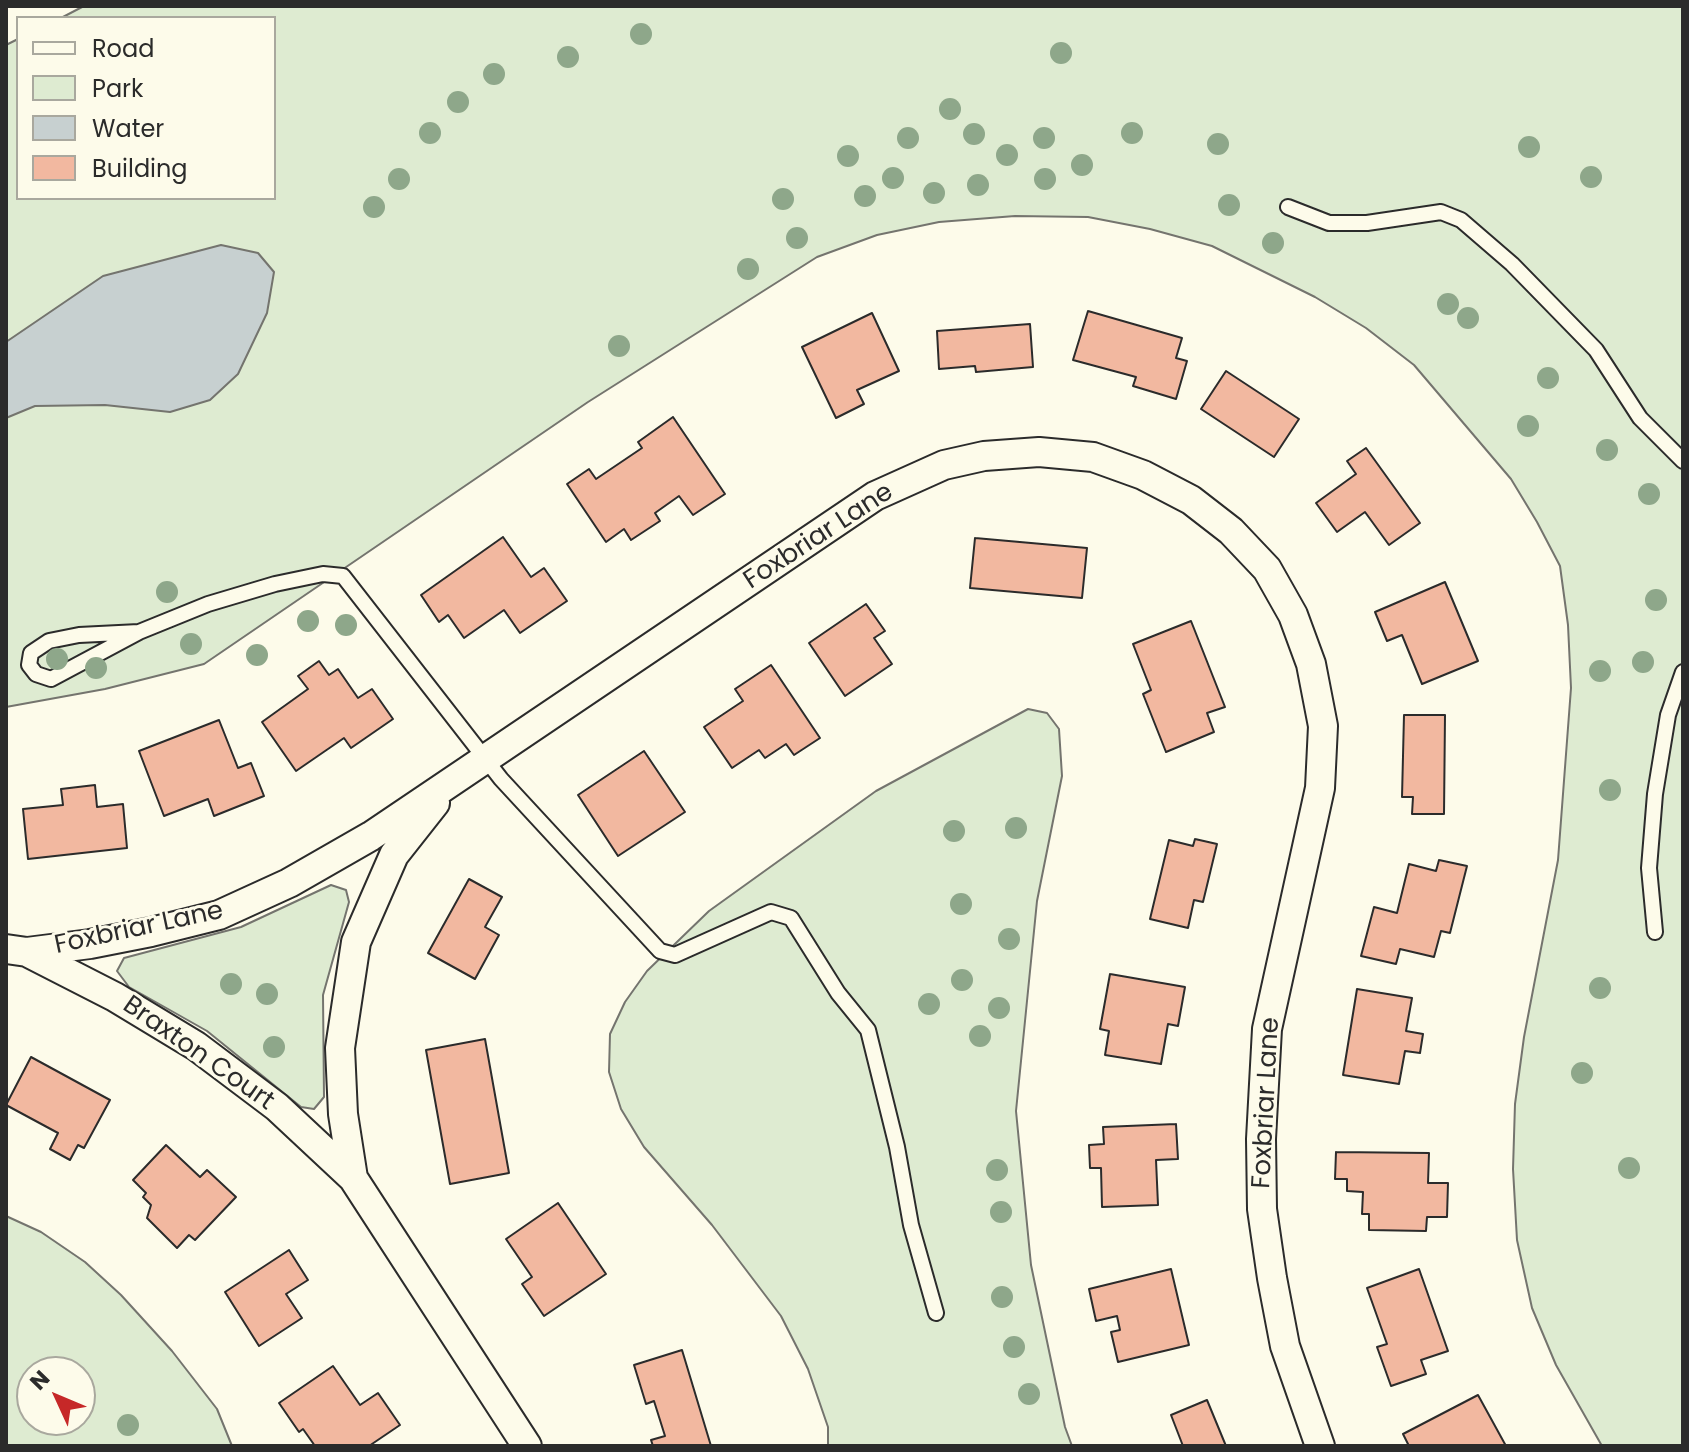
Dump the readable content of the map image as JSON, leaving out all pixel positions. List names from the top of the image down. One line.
{"streets":{"street":["Foxbriar Lane","Braxton Court"]},"crossings":[["Foxbriar Lane","Braxton Court"]],"legend":["Road","Park","Water","Building"],"north":"top left"}
